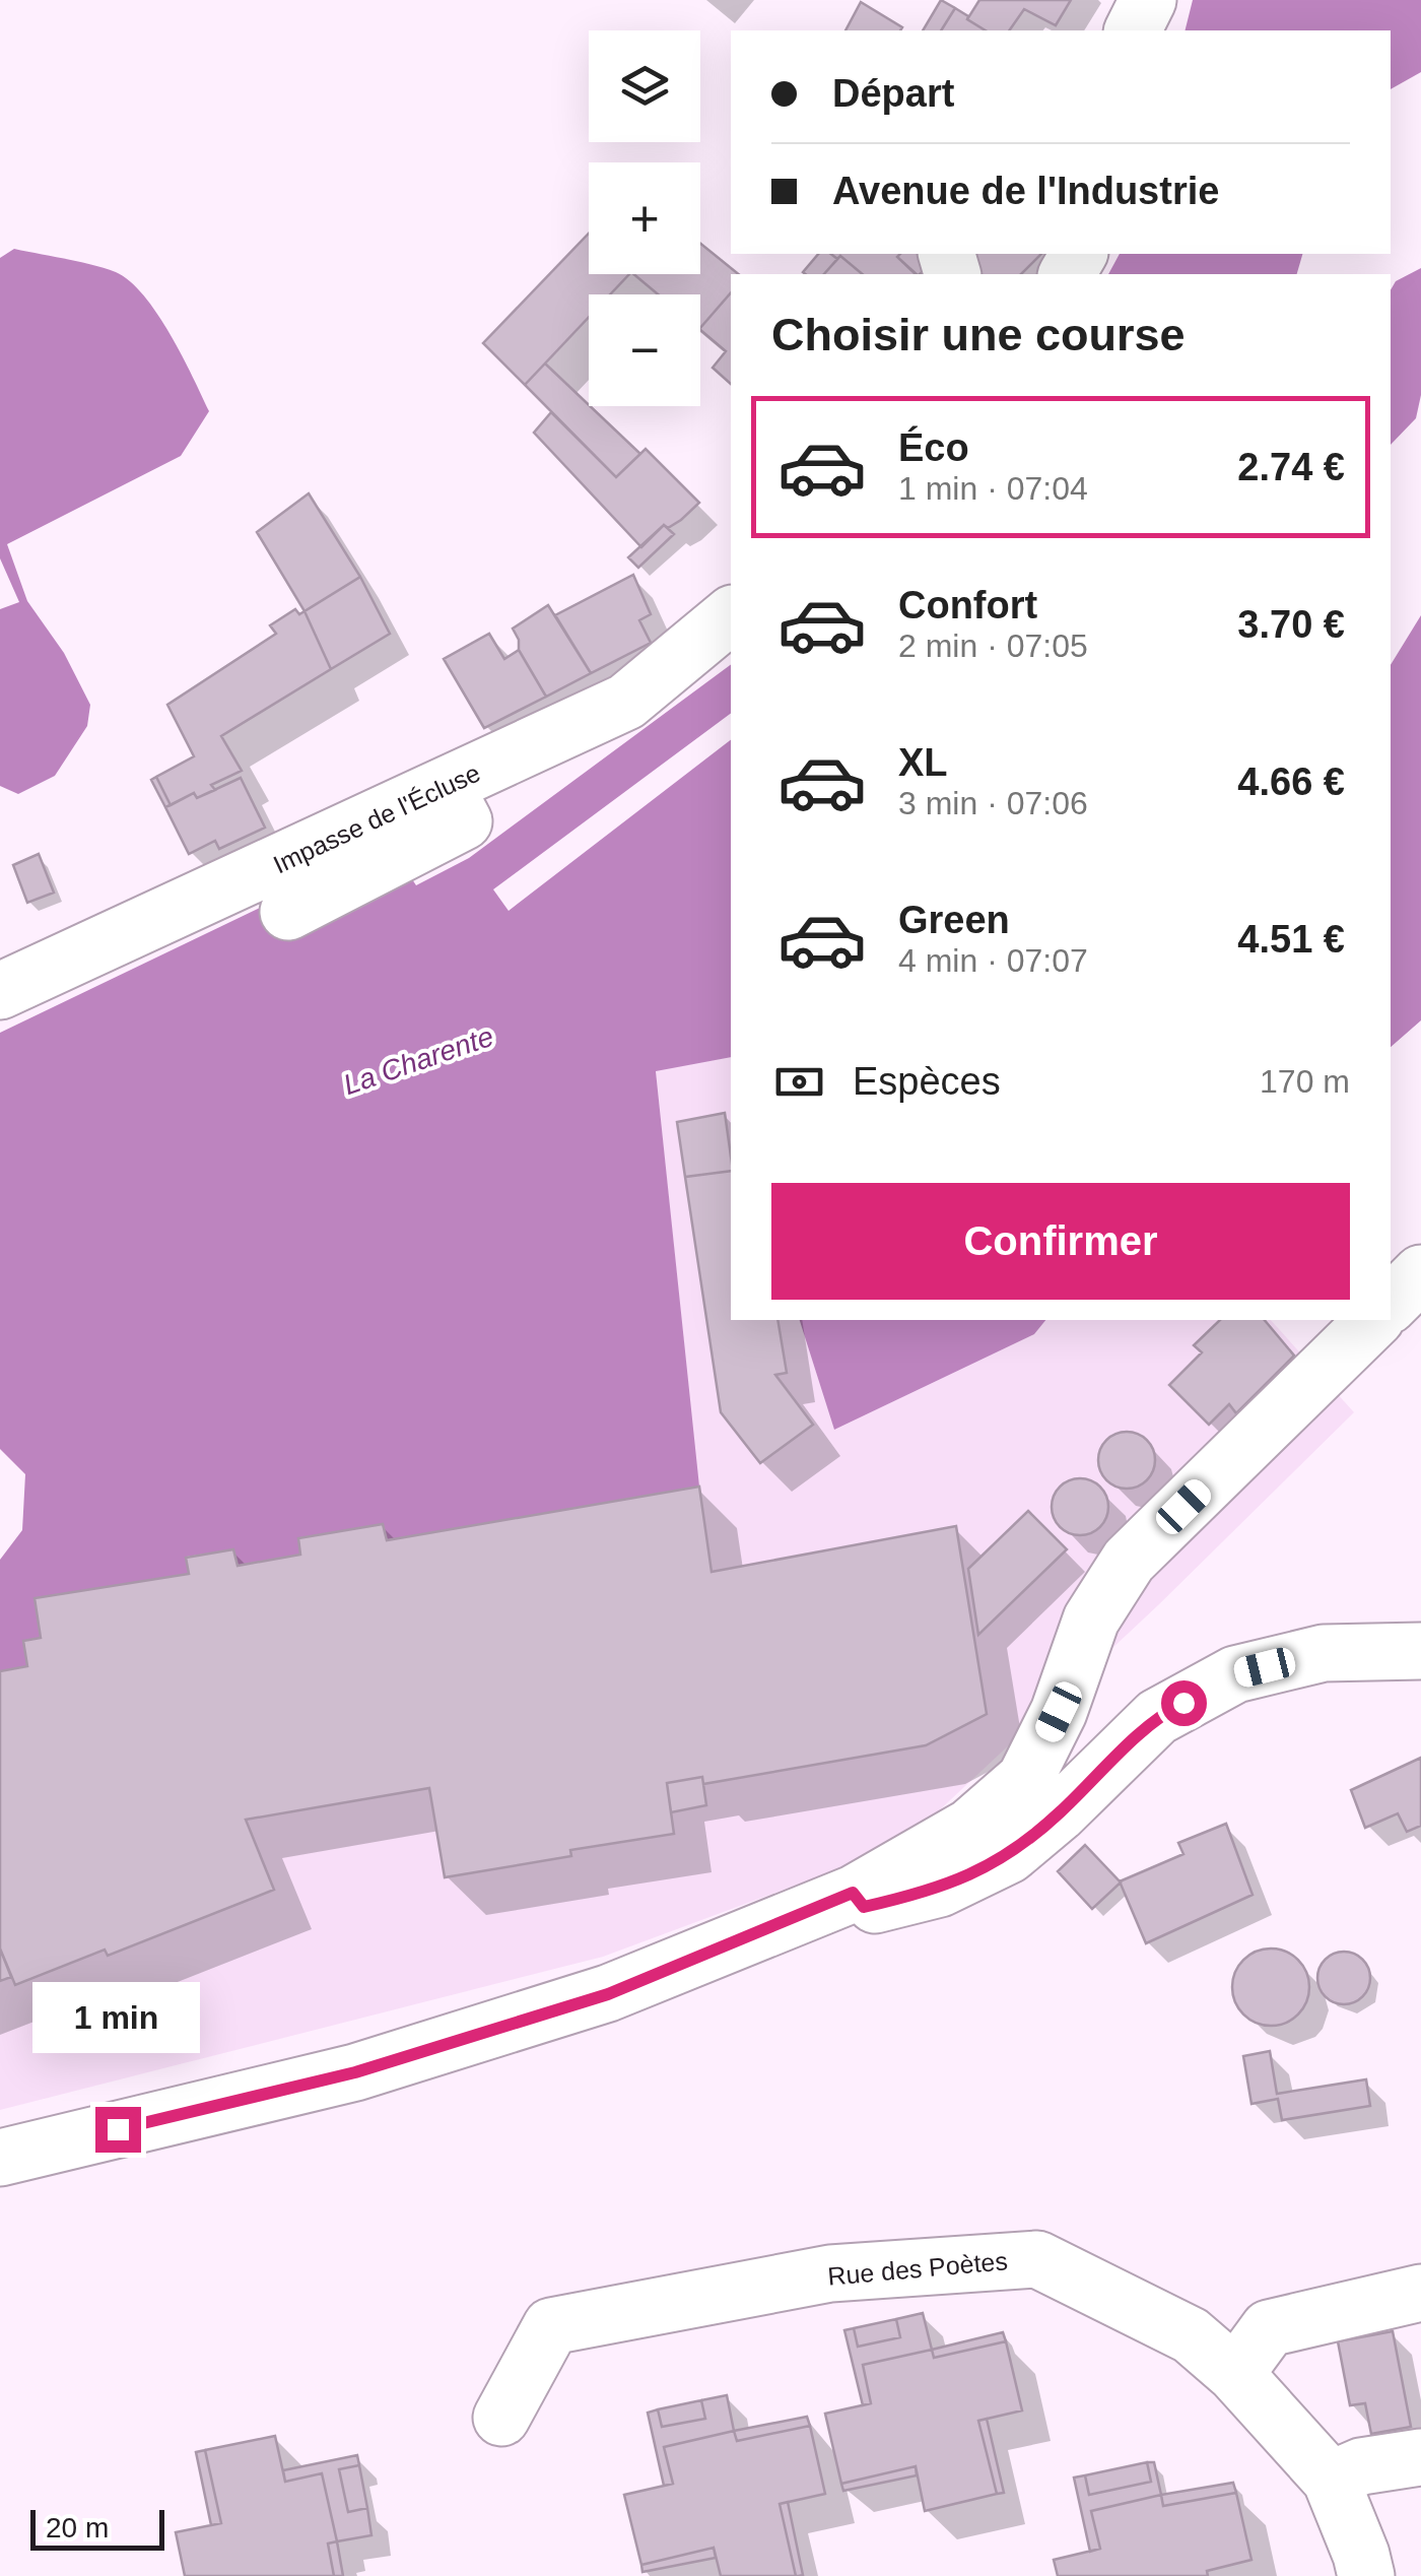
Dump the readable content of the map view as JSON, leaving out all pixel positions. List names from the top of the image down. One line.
{"streets":{"street":["Impasse de l'Écluse","Rue des Poètes"]},"water":["La Charente"],"scale_bar":"20 m","page":{"map_buttons":["+","−"],"banner":["Départ","Avenue de l'Industrie"],"heading":"Choisir une course","list":[{"name":"Éco","note":"1 min · 07:04","value":"2.74 €"},{"name":"Confort","note":"2 min · 07:05","value":"3.70 €"},{"name":"XL","note":"3 min · 07:06","value":"4.66 €"},{"name":"Green","note":"4 min · 07:07","value":"4.51 €"}],"pay":["Espèces","170 m"],"buttons":"Confirmer","bubble":"1 min","scale":"20 m"}}
